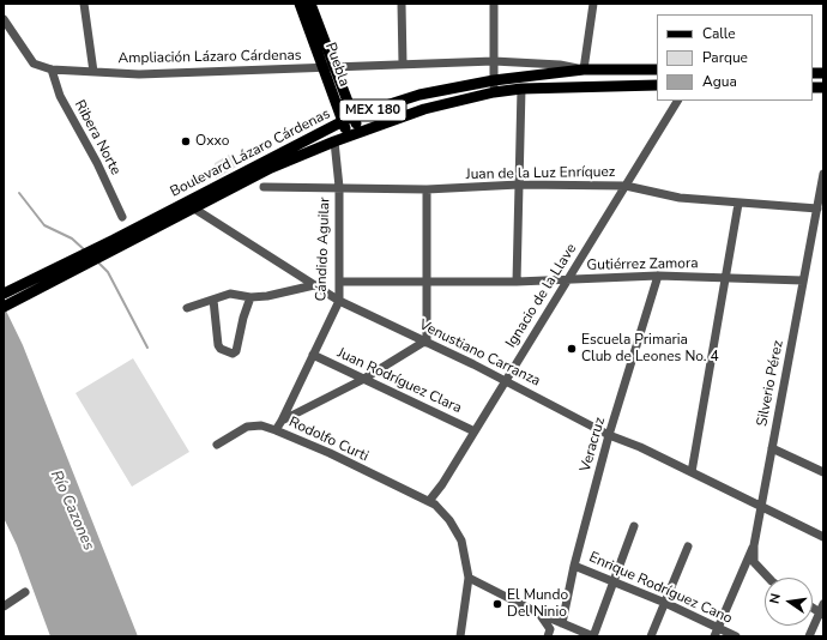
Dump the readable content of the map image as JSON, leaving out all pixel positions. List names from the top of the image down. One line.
{"streets":{"main road":["Puebla","MEX 180","Boulevard Lázaro Cárdenas"],"street":["Ampliación Lázaro Cárdenas","Ribera Norte","Juan de la Luz Enríquez","Cándido Aguilar","Gutiérrez Zamora","Ignacio de la Llave","Venustiano Carranza","Juan Rodríguez Clara","Silverio Pérez","Rodolfo Curti","Veracruz","Enrique Rodríguez Cano"]},"crossings":[["Ampliación Lázaro Cárdenas","Puebla"],["Ampliación Lázaro Cárdenas","Ribera Norte"],["Ampliación Lázaro Cárdenas","Boulevard Lázaro Cárdenas"],["Puebla","Boulevard Lázaro Cárdenas"],["Boulevard Lázaro Cárdenas","Cándido Aguilar"],["Boulevard Lázaro Cárdenas","Venustiano Carranza"],["Juan de la Luz Enríquez","Cándido Aguilar"],["Juan de la Luz Enríquez","Ignacio de la Llave"],["Juan de la Luz Enríquez","Silverio Pérez"],["Cándido Aguilar","Gutiérrez Zamora"],["Cándido Aguilar","Venustiano Carranza"],["Cándido Aguilar","Juan Rodríguez Clara"],["Cándido Aguilar","Rodolfo Curti"],["Gutiérrez Zamora","Ignacio de la Llave"],["Gutiérrez Zamora","Silverio Pérez"],["Gutiérrez Zamora","Veracruz"],["Ignacio de la Llave","Venustiano Carranza"],["Ignacio de la Llave","Juan Rodríguez Clara"],["Ignacio de la Llave","Rodolfo Curti"],["Venustiano Carranza","Silverio Pérez"],["Venustiano Carranza","Veracruz"],["Veracruz","Enrique Rodríguez Cano"]],"water":["Río Cazones"],"places":["Oxxo","Escuela Primaria Club de Leones No. 4","El Mundo Del Ninio"],"legend":["Calle","Parque","Agua"],"north":"left"}
